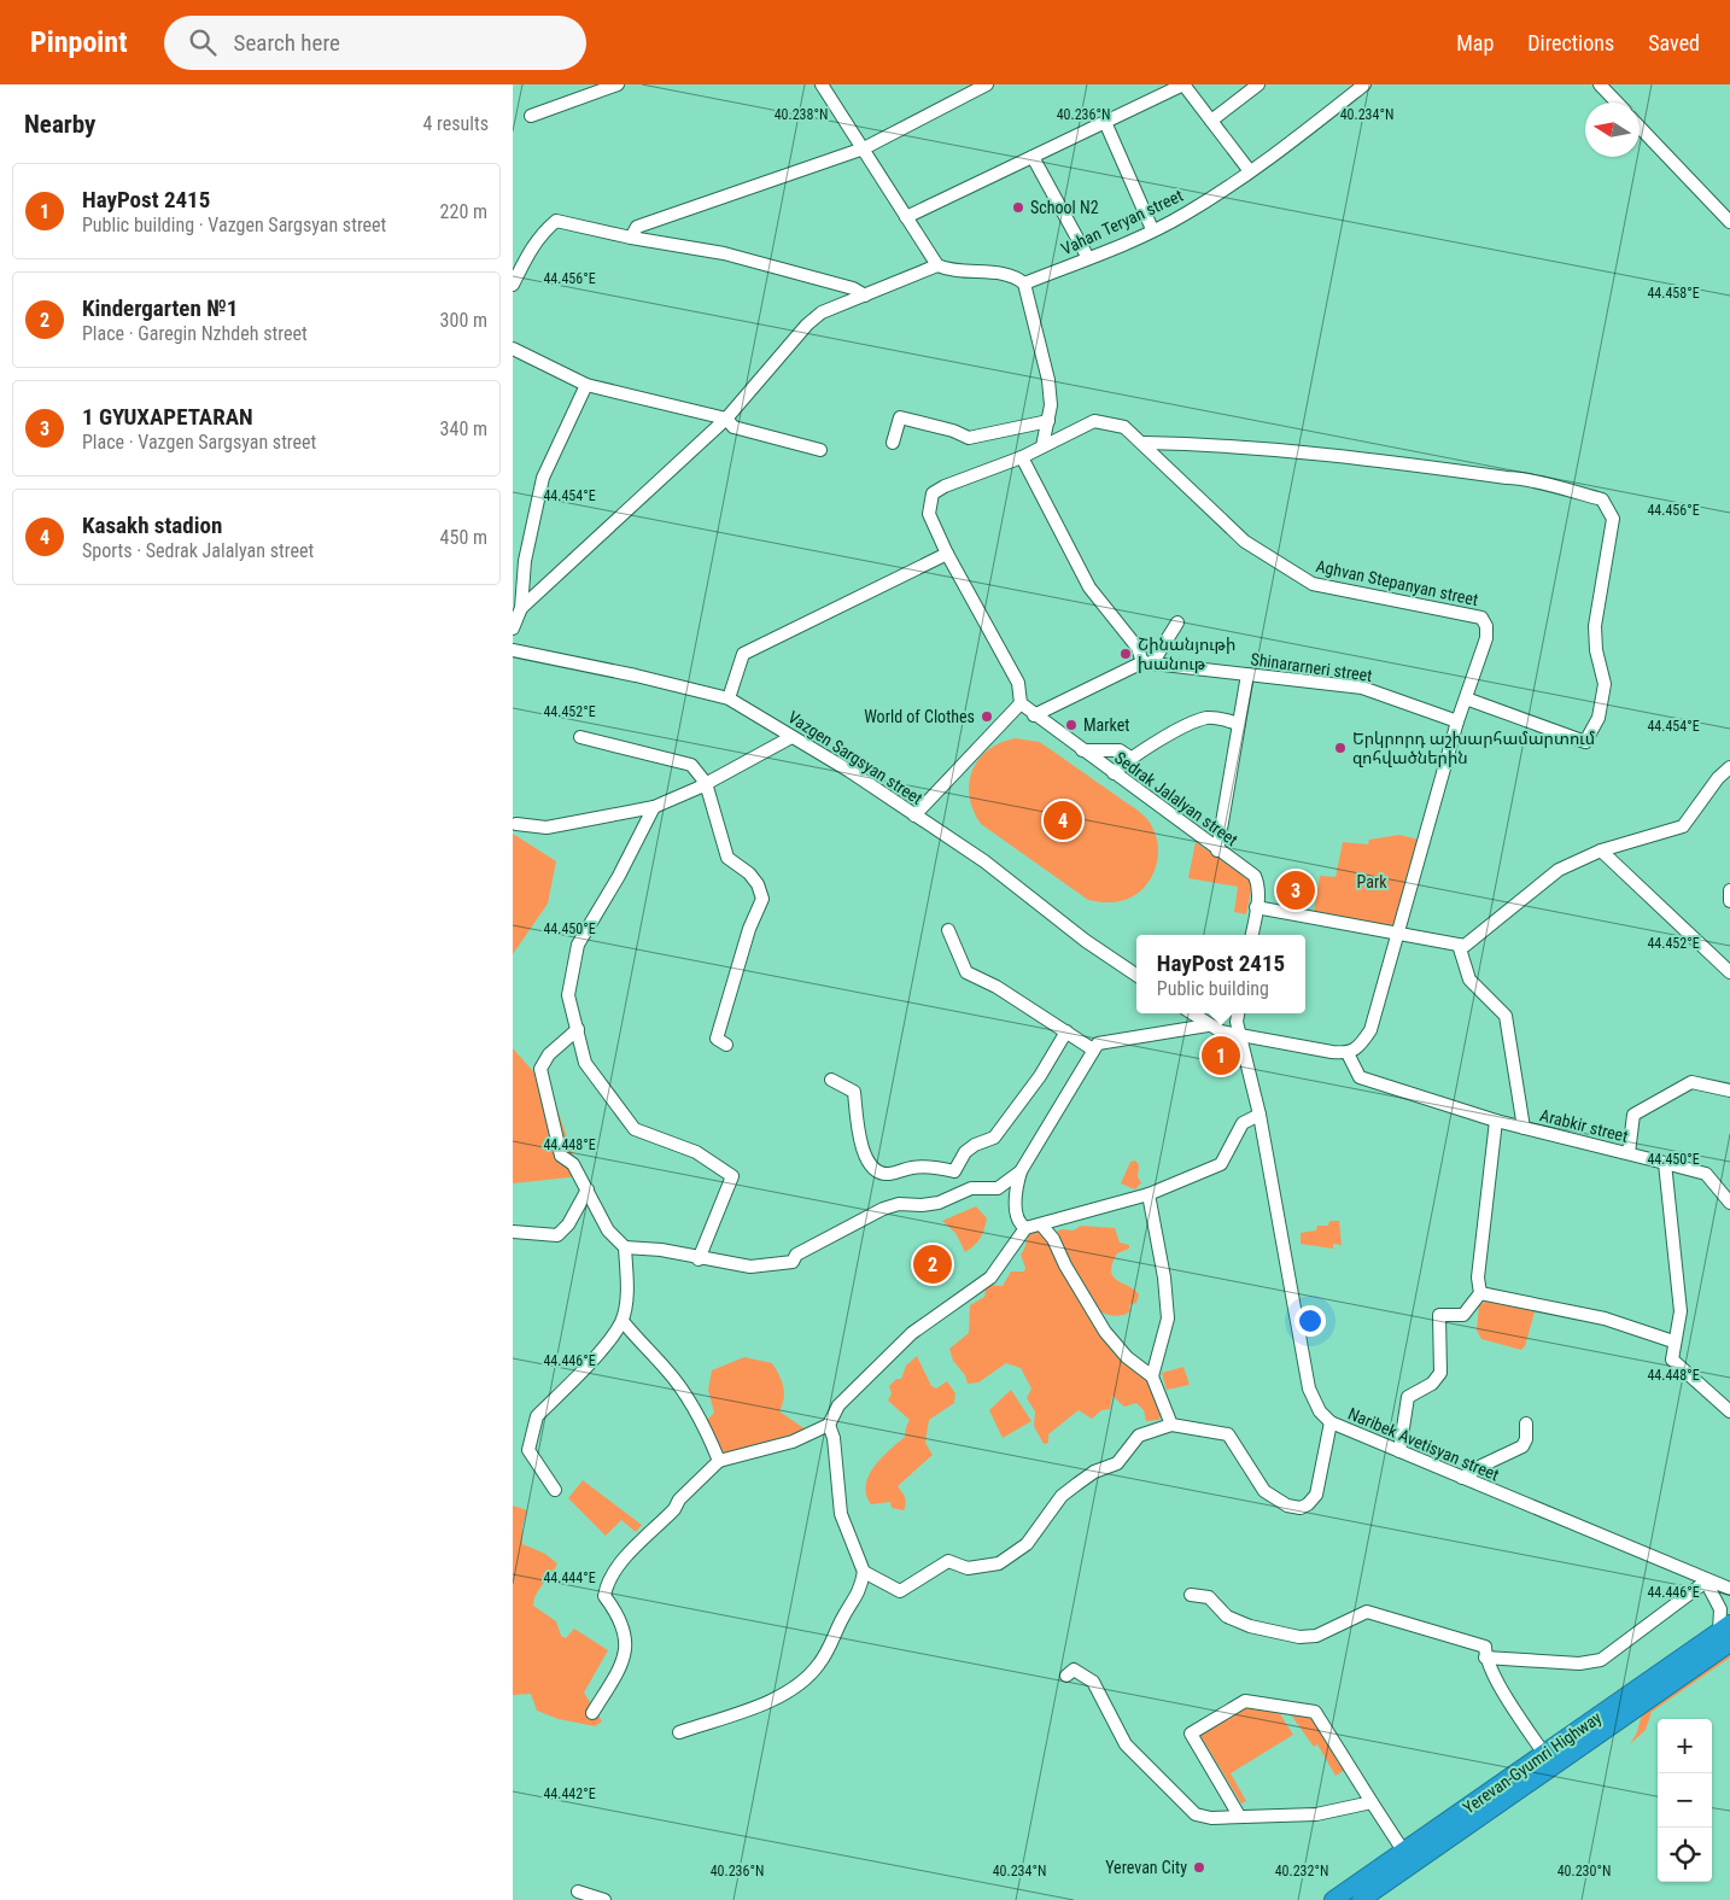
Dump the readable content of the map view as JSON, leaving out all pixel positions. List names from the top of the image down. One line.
{"streets":{"highway":["Yerevan-Gyumri Highway"],"street":["Vahan Teryan street","Aghvan Stepanyan street","Shinararneri street","Vazgen Sargsyan street","Sedrak Jalalyan street","Arabkir street","Naribek Avetisyan street"]},"crossings":[["Aghvan Stepanyan street","Shinararneri street"],["Aghvan Stepanyan street","Arabkir street"]],"parks":["Park"],"places":["School N2","Շինանյութի խանութ","World of Clothes","Market","Երկրորդ աշխարհամարտում զոհվածներին","Yerevan City"],"north":"left","page":{"header":"Pinpoint","search":"Search here","nav":["Map","Directions","Saved"],"heading":["Nearby","4 results"],"list":[{"mark":"1","name":"HayPost 2415","note":"Public building · Vazgen Sargsyan street","value":"220 m"},{"mark":"2","name":"Kindergarten №1","note":"Place · Garegin Nzhdeh street","value":"300 m"},{"mark":"3","name":"1 GYUXAPETARAN","note":"Place · Vazgen Sargsyan street","value":"340 m"},{"mark":"4","name":"Kasakh stadion","note":"Sports · Sedrak Jalalyan street","value":"450 m"}],"pins":["4","3","1","2"],"popup":["HayPost 2415","Public building"],"map_buttons":["+","−"]},"coordinates":["40.238°N","40.236°N","40.234°N","44.456°E","44.458°E","44.454°E","44.452°E","44.450°E","44.448°E","44.446°E","44.444°E","44.442°E","40.232°N","40.230°N"]}
